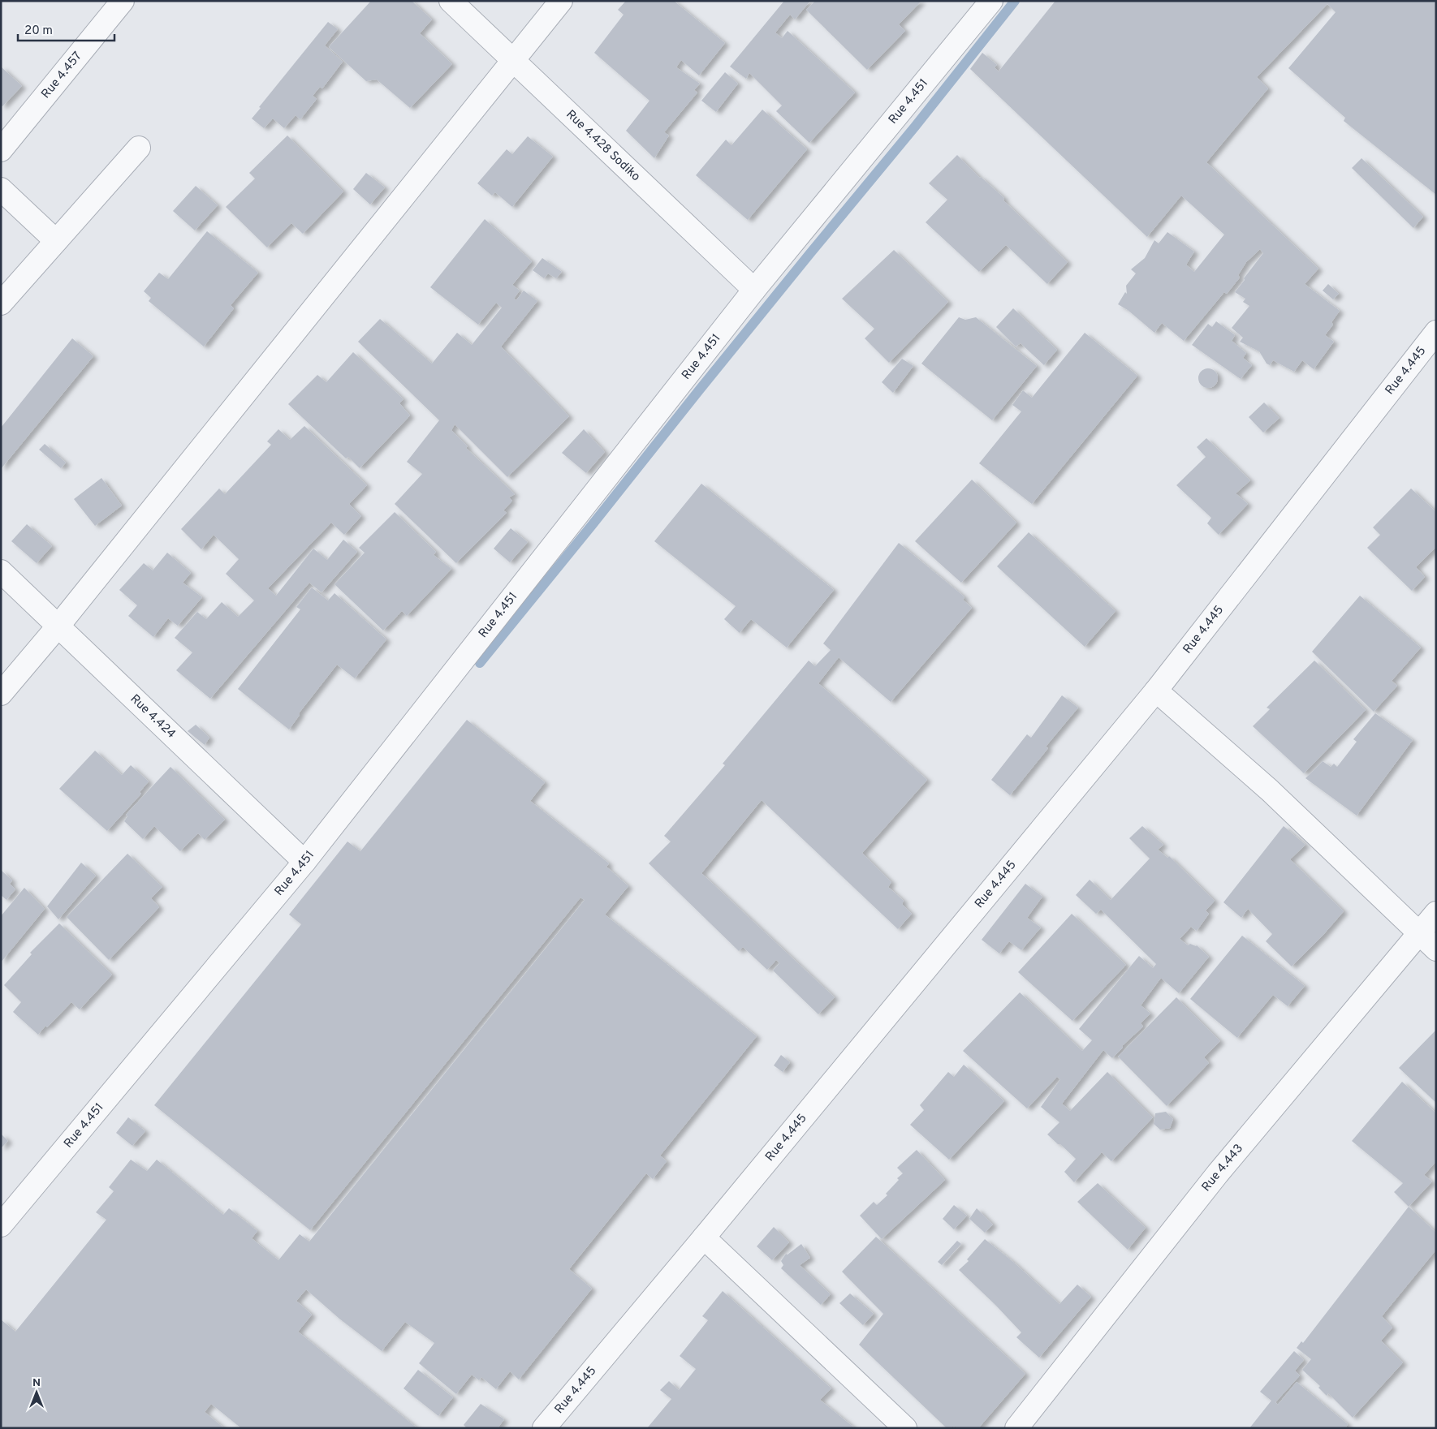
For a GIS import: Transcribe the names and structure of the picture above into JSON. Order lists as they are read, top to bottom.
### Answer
{
  "streets": {
    "street": [
      "Rue 4.457",
      "Rue 4.451",
      "Rue 4.428 Sodiko",
      "Rue 4.445",
      "Rue 4.424",
      "Rue 4.443"
    ]
  },
  "crossings": [
    ["Rue 4.451", "Rue 4.428 Sodiko"],
    ["Rue 4.451", "Rue 4.424"]
  ],
  "scale_bar": "20 m",
  "north": "top"
}
